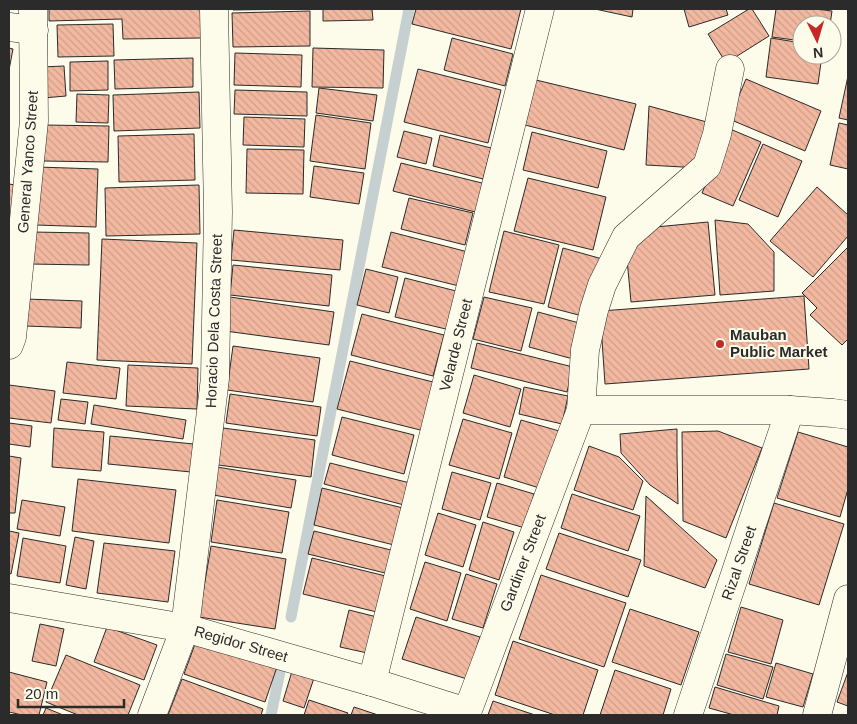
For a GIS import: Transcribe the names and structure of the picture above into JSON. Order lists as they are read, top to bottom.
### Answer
{
  "streets": {
    "street": [
      "General Yanco Street",
      "Horacio Dela Costa Street",
      "Velarde Street",
      "Gardiner Street",
      "Rizal Street",
      "Regidor Street"
    ]
  },
  "crossings": [
    ["Horacio Dela Costa Street", "Regidor Street"],
    ["Velarde Street", "Regidor Street"],
    ["Gardiner Street", "Regidor Street"]
  ],
  "places": ["Mauban Public Market"],
  "scale_bar": "20 m",
  "north": "bottom"
}
